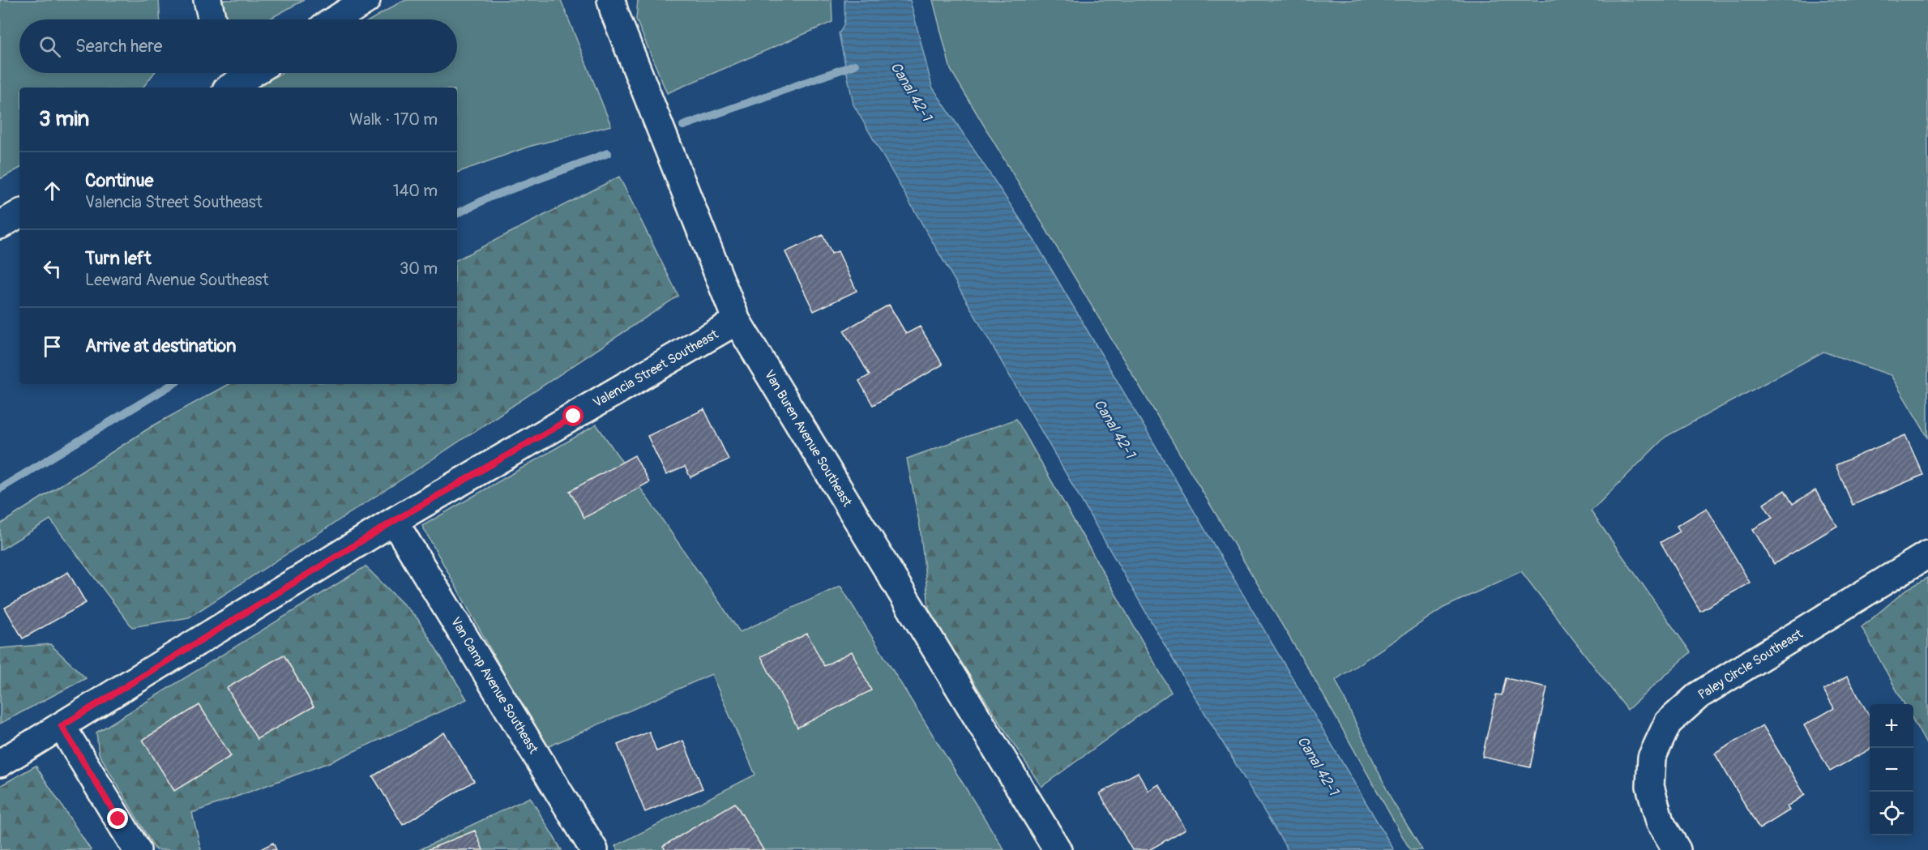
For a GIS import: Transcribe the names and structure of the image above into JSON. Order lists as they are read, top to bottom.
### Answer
{
  "streets": {
    "street": [
      "Valencia Street Southeast",
      "Van Buren Avenue Southeast",
      "Paley Circle Southeast",
      "Van Camp Avenue Southeast"
    ]
  },
  "crossings": [
    ["Valencia Street Southeast", "Van Buren Avenue Southeast"],
    ["Valencia Street Southeast", "Van Camp Avenue Southeast"]
  ],
  "water": ["Canal 42-1"],
  "page": {
    "search": "Search here",
    "heading": ["3 min", "Walk · 170 m"],
    "list": [
      ["Continue", "Valencia Street Southeast", "140 m"],
      ["Turn left", "Leeward Avenue Southeast", "30 m"],
      "Arrive at destination"
    ],
    "map_buttons": ["+", "−"]
  }
}
